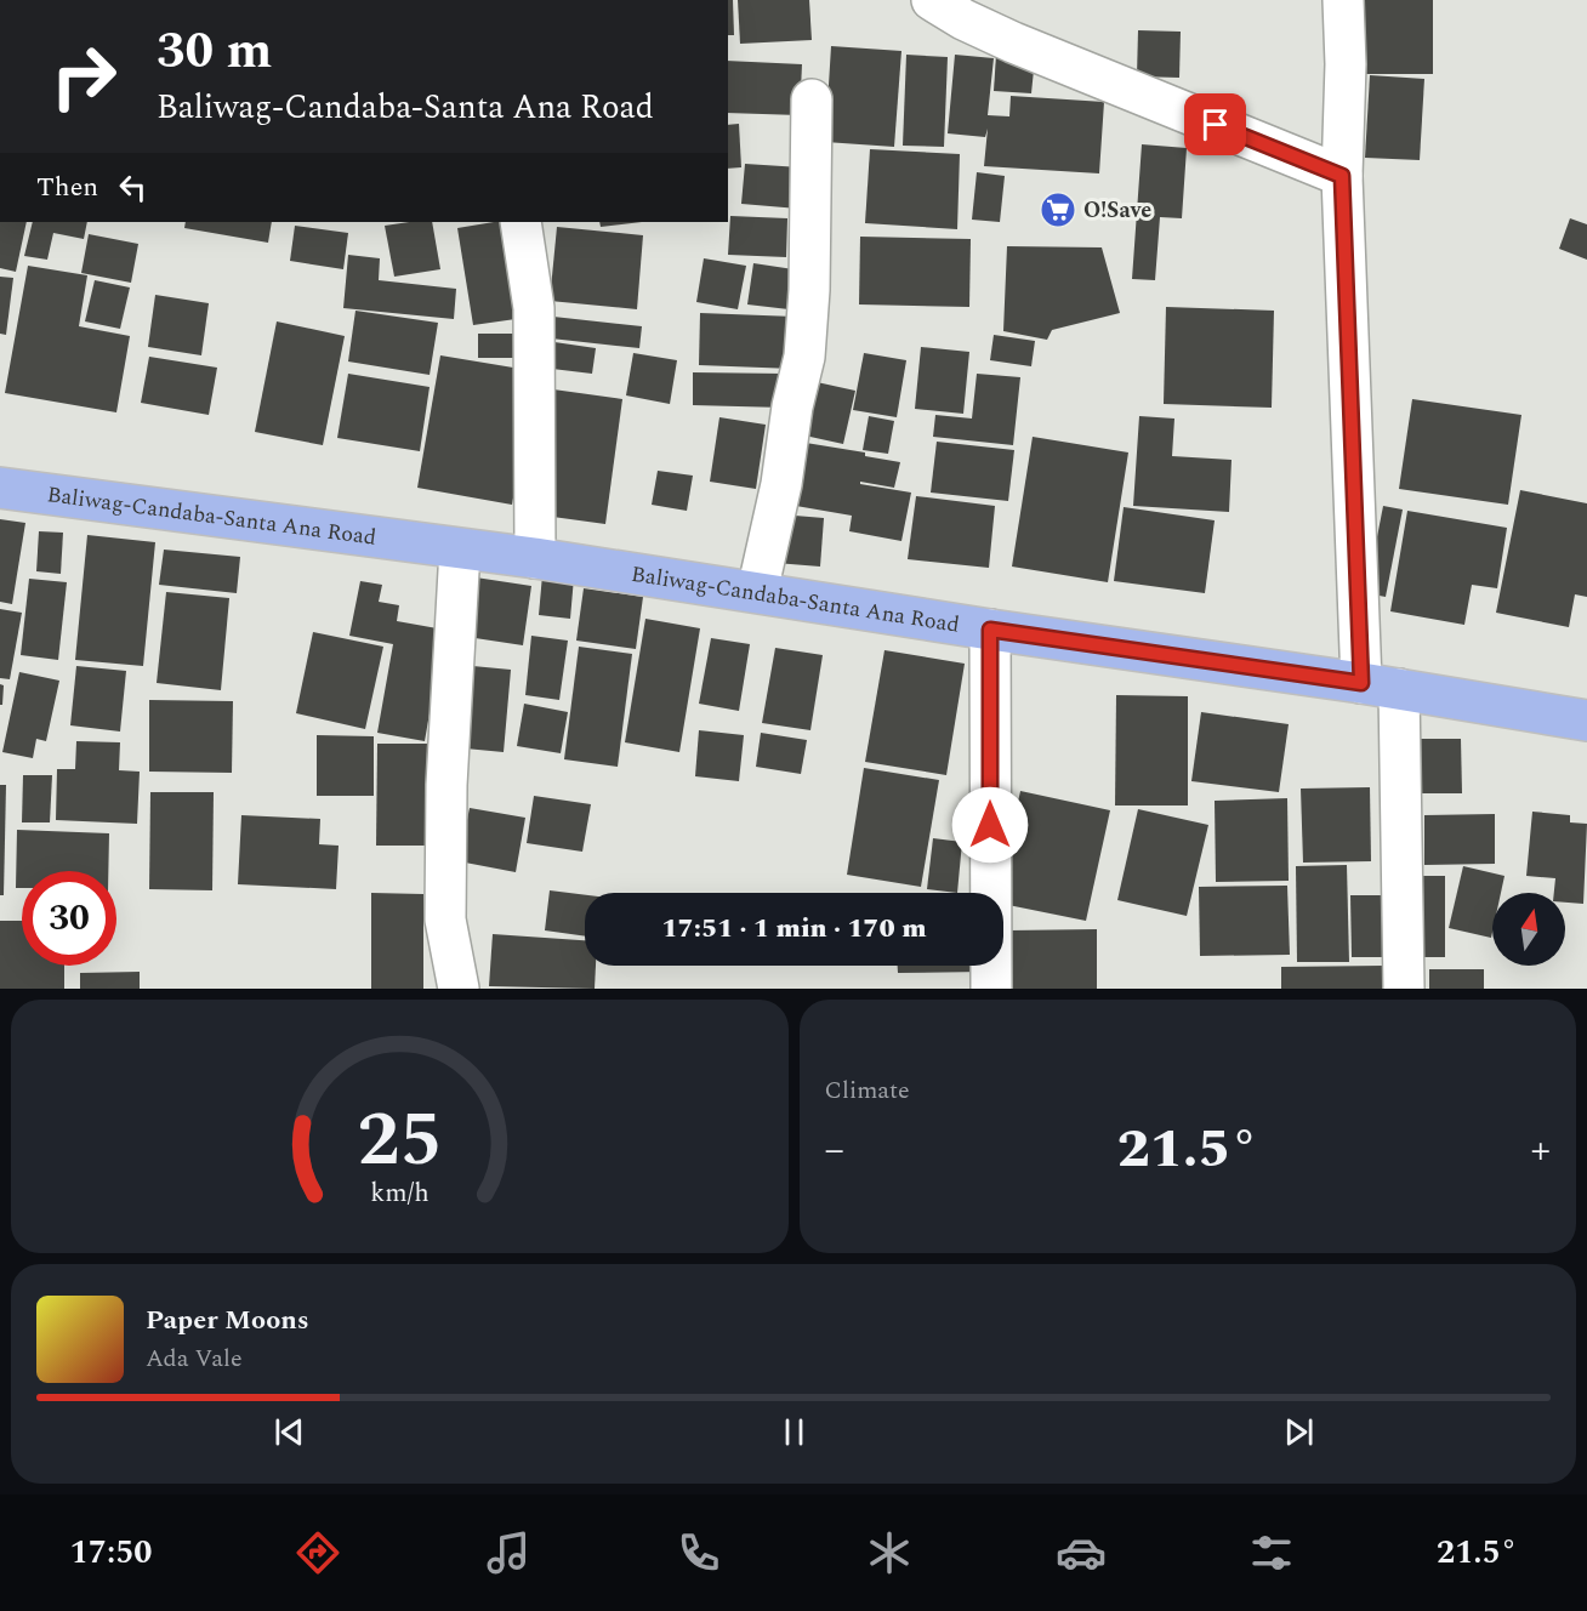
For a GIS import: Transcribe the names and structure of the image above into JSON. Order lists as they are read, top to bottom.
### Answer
{
  "streets": {
    "main road": ["Baliwag-Candaba-Santa Ana Road"]
  },
  "places": {
    "supermarket": ["O!Save"]
  },
  "north": "top",
  "page": {
    "turn": ["30 m", "Baliwag-Candaba-Santa Ana Road"],
    "then": "Then",
    "limit": "30",
    "trip": "17:51 · 1 min · 170 m",
    "tile": "Climate",
    "heat": ["−", "21.5°", "+"],
    "song": ["Paper Moons", "Ada Vale"],
    "tabs": ["17:50", "21.5°"],
    "gauge": ["25", "km/h"]
  }
}
